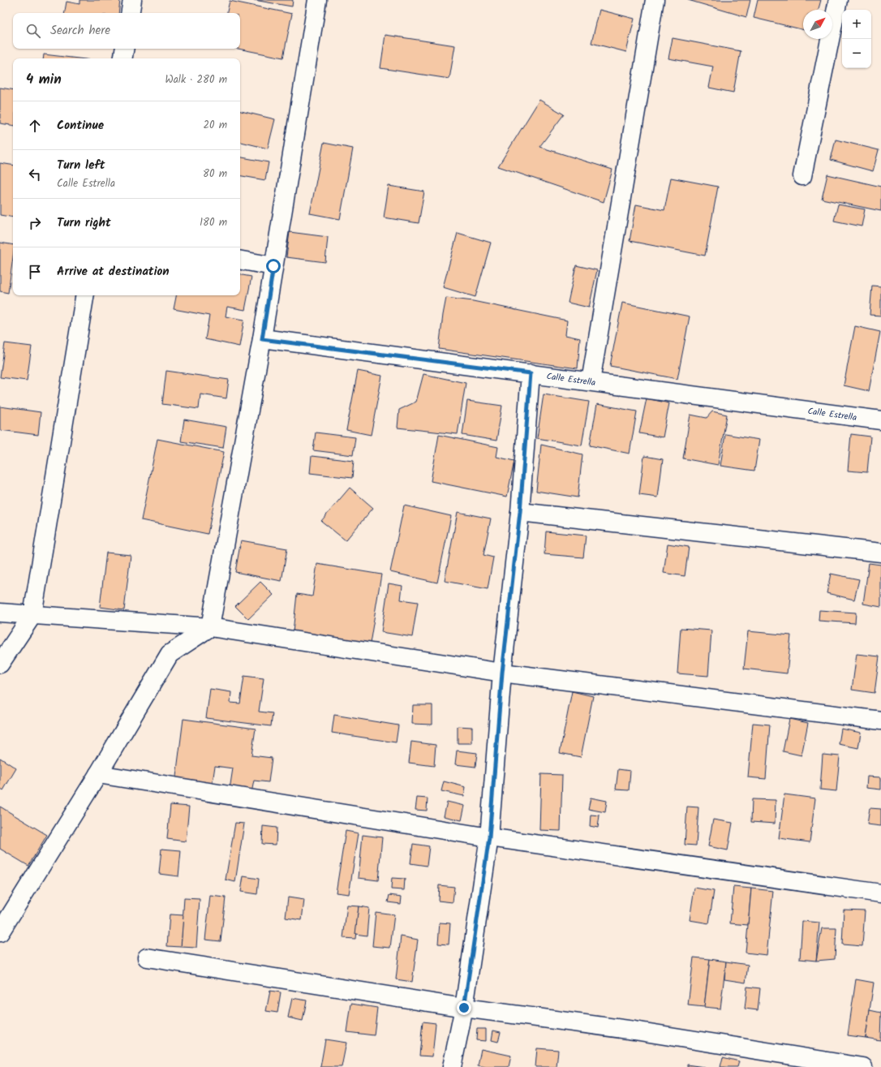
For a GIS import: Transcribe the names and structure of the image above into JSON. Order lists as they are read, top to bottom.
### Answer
{
  "streets": {
    "street": ["Calle Estrella"]
  },
  "north": "top right",
  "page": {
    "map_buttons": ["+", "−"],
    "search": "Search here",
    "heading": ["4 min", "Walk · 280 m"],
    "list": [
      ["Continue", "20 m"],
      ["Turn left", "Calle Estrella", "80 m"],
      ["Turn right", "180 m"],
      "Arrive at destination"
    ]
  }
}
